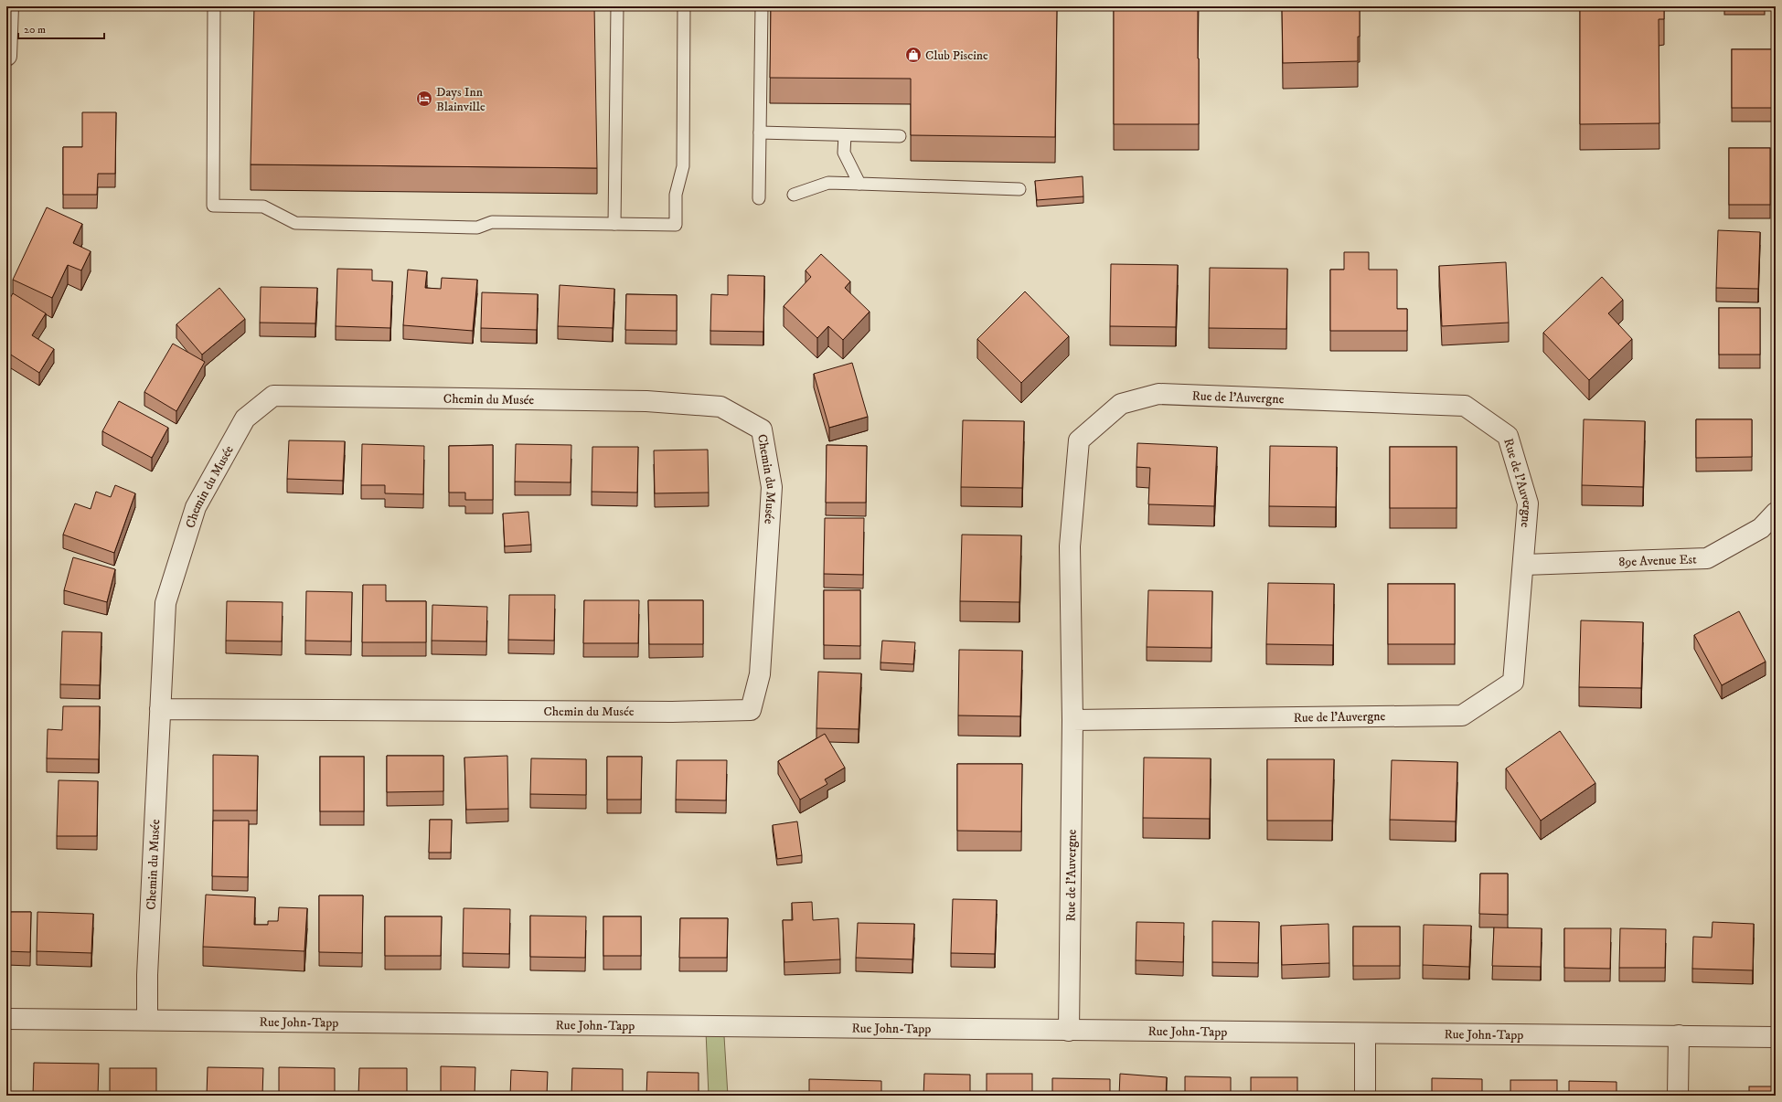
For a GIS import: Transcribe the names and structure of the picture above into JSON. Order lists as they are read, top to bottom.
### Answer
{
  "streets": {
    "street": [
      "Rue de l'Auvergne",
      "Chemin du Musée",
      "89e Avenue Est",
      "Rue John-Tapp"
    ]
  },
  "crossings": [
    ["Rue de l'Auvergne", "89e Avenue Est"],
    ["Rue de l'Auvergne", "Rue John-Tapp"],
    ["Chemin du Musée", "Rue John-Tapp"]
  ],
  "places": {
    "shop": ["Club Piscine"],
    "hotel": ["Days Inn Blainville"]
  },
  "scale_bar": "20 m"
}
